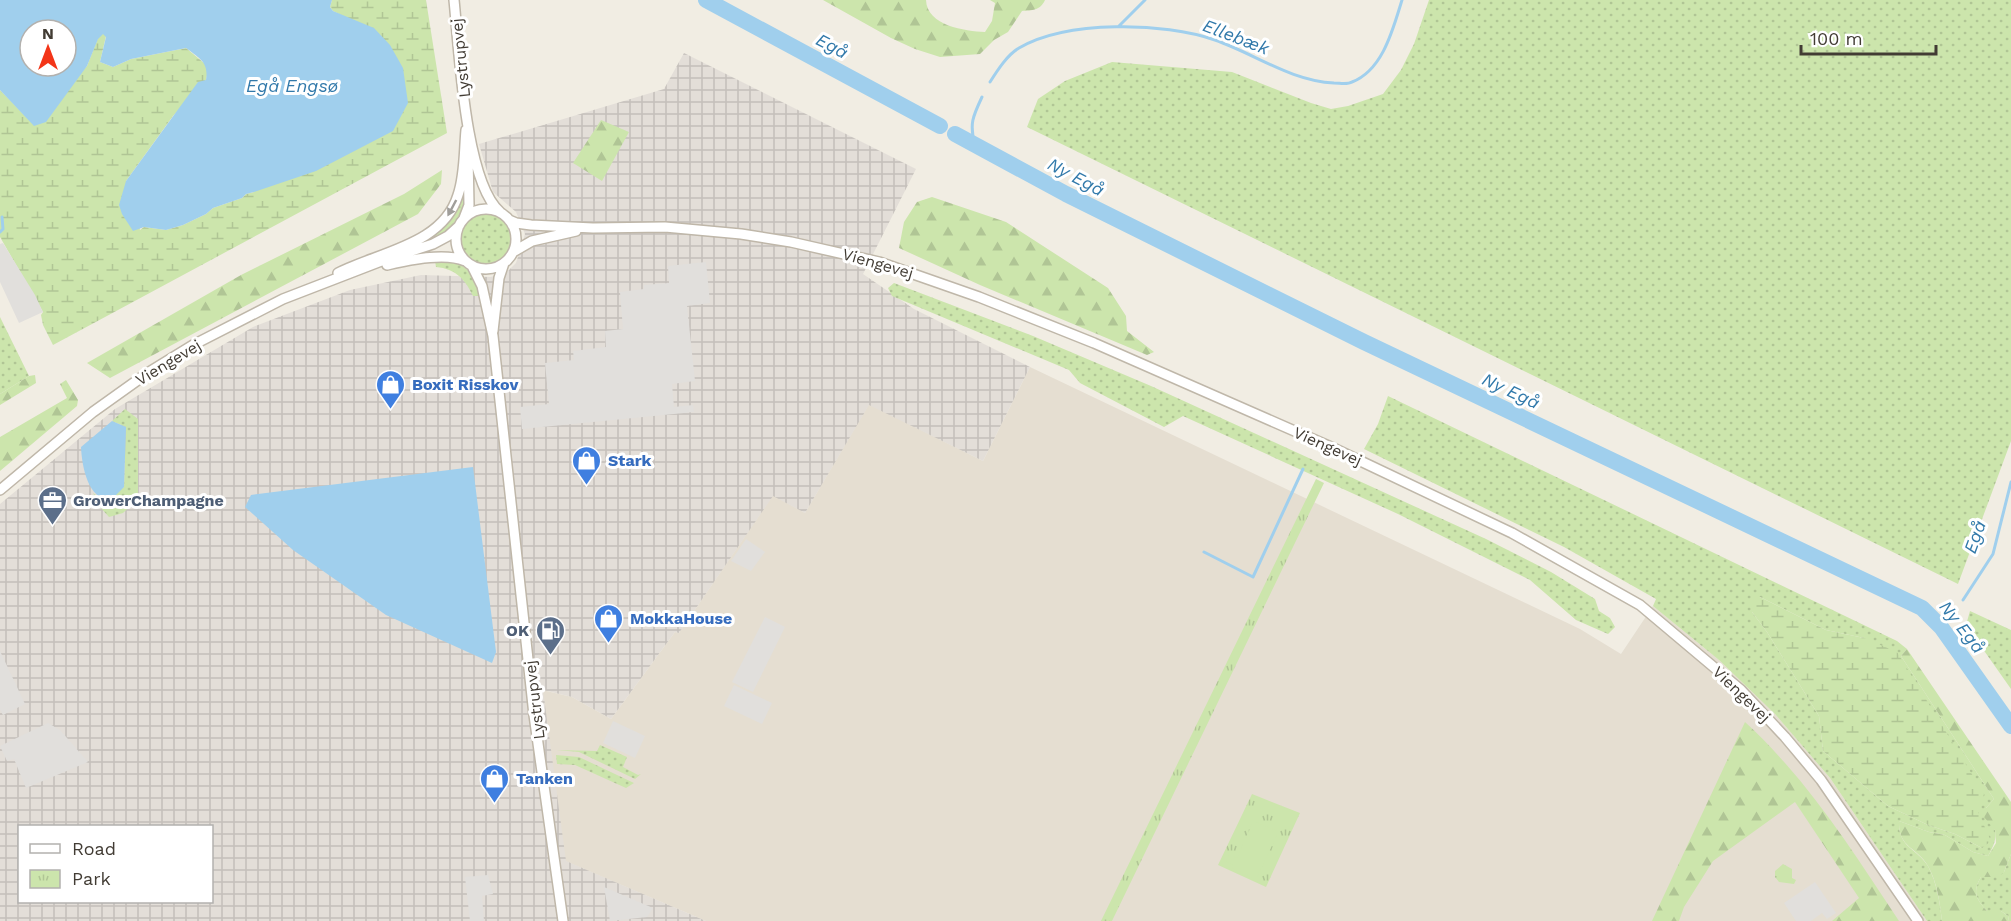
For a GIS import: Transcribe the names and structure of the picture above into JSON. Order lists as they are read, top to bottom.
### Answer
{
  "streets": {
    "street": ["Lystrupvej", "Viengevej"]
  },
  "crossings": [
    ["Lystrupvej", "Viengevej"]
  ],
  "water": [
    "Ellebæk",
    "Egå",
    "Egå Engsø",
    "Ny Egå"
  ],
  "places": {
    "shop": [
      "Boxit Risskov",
      "Stark",
      "MokkaHouse",
      "Tanken"
    ],
    "office": ["GrowerChampagne"],
    "fuel station": ["OK"]
  },
  "legend": ["Road", "Park"],
  "scale_bar": "100 m",
  "north": "top"
}
